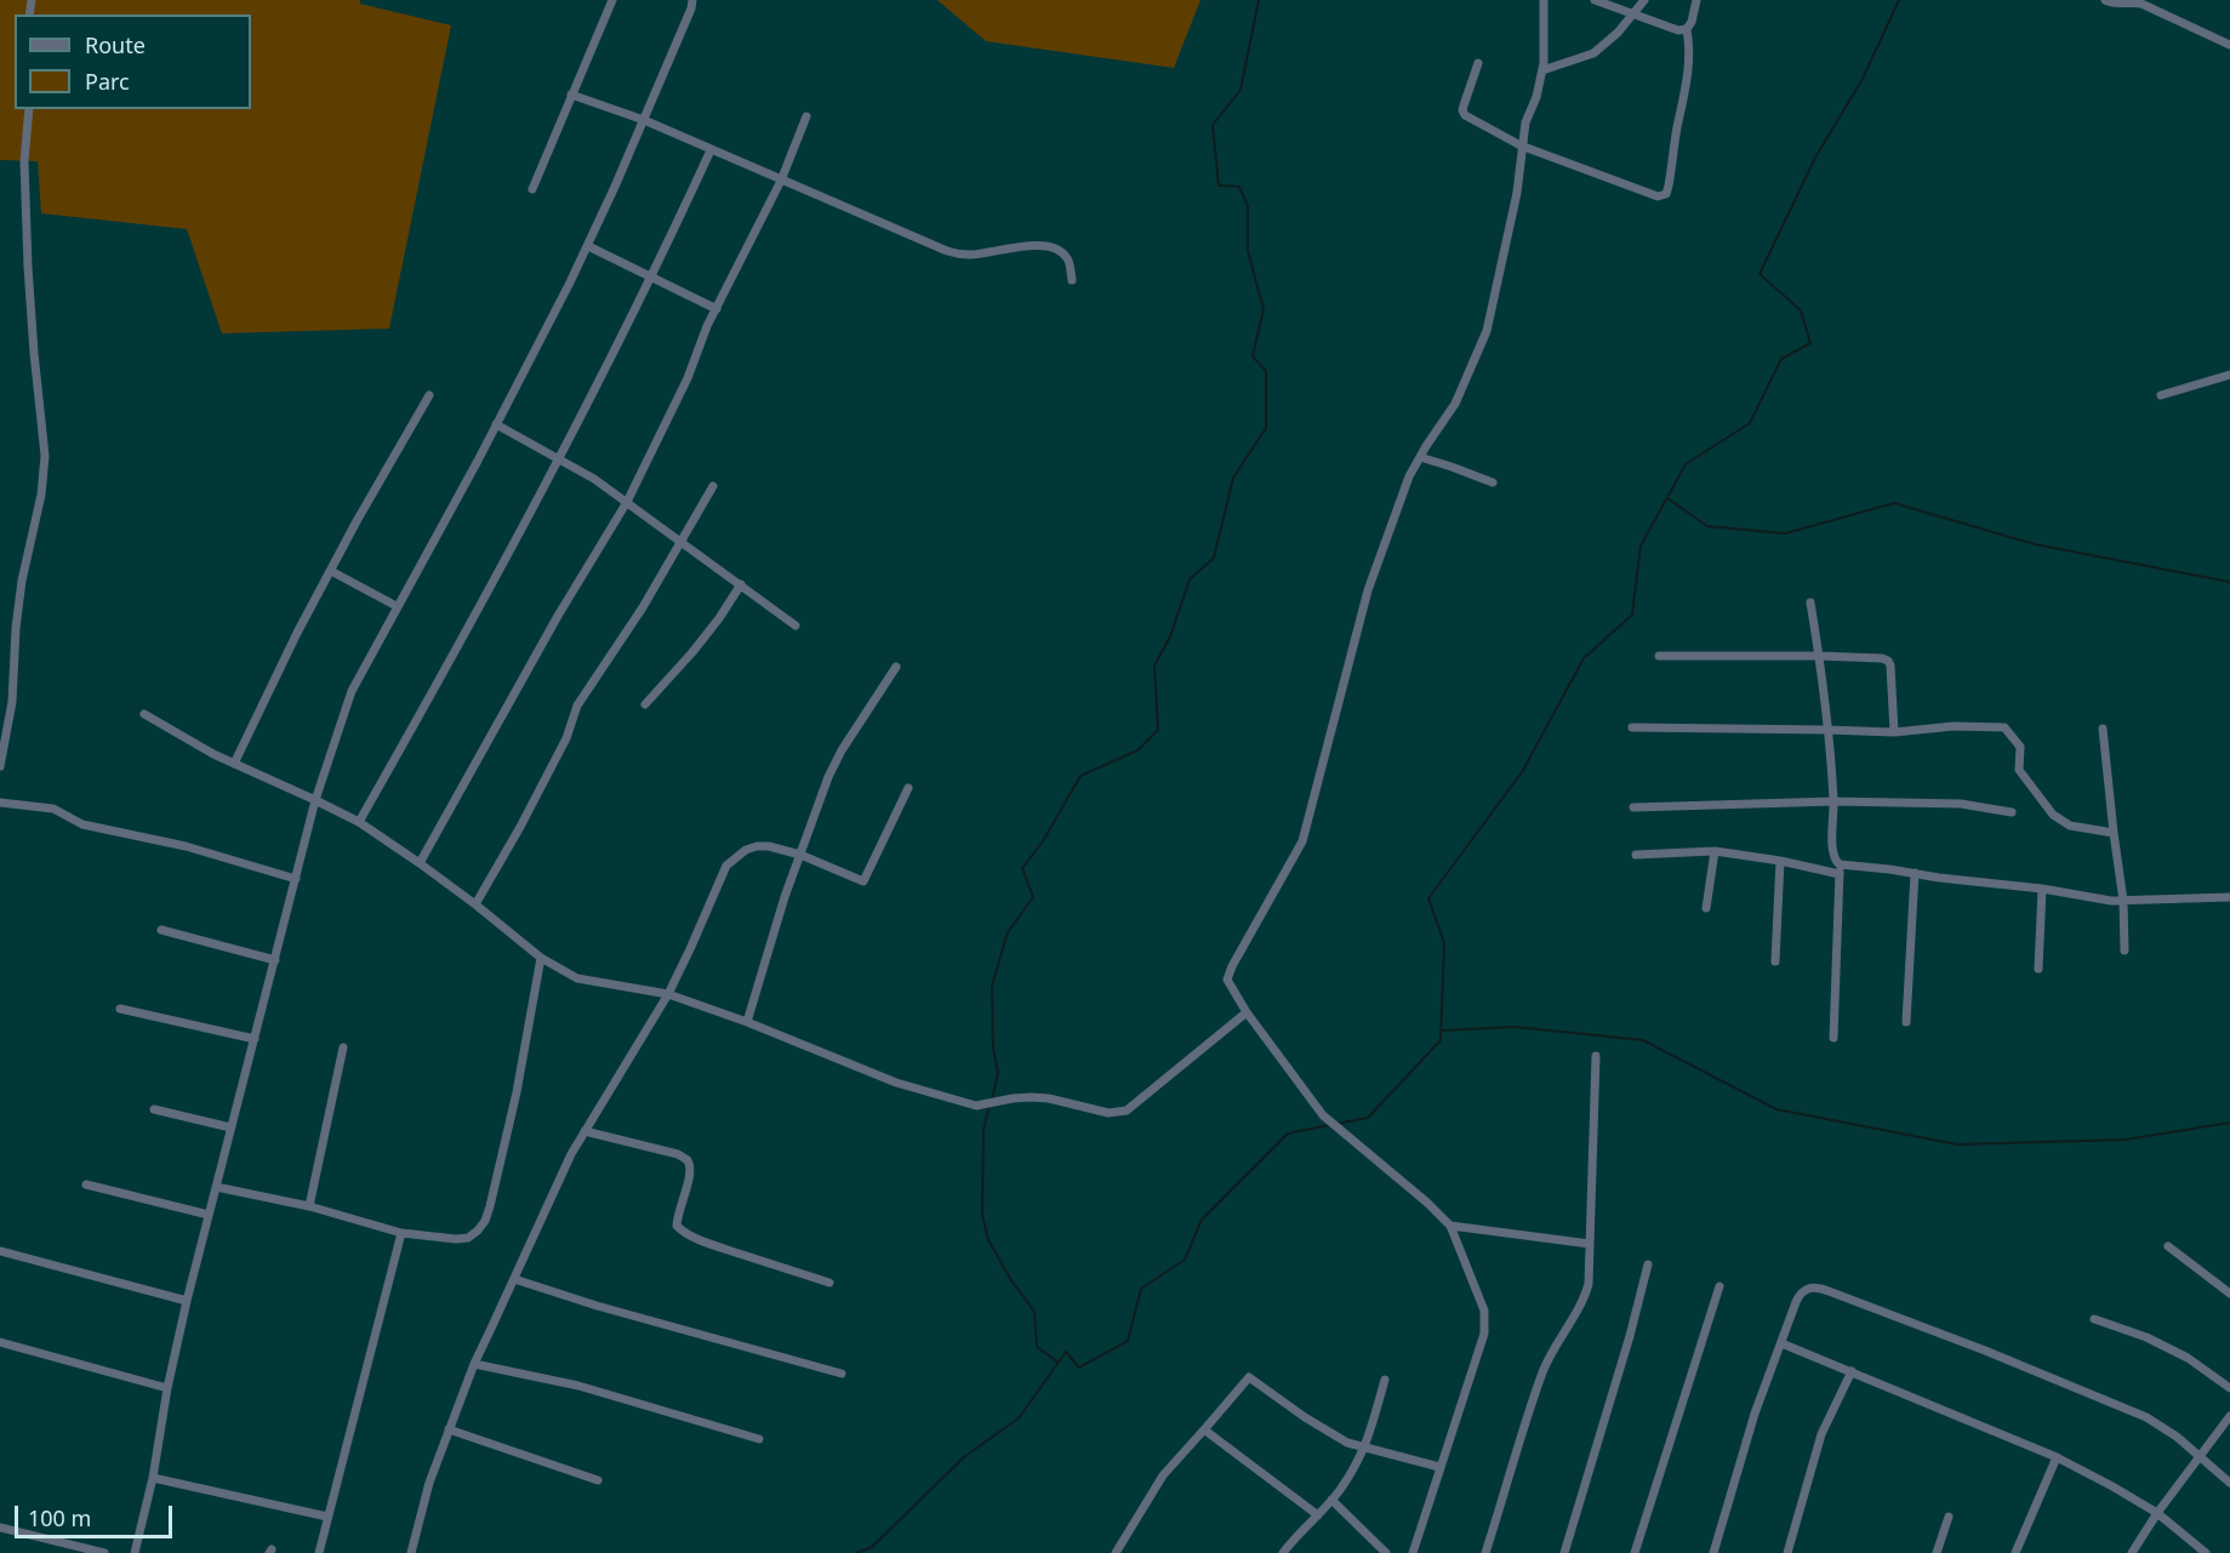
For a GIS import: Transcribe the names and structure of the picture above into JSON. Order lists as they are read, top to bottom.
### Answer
{
  "legend": ["Route", "Parc"],
  "scale_bar": "100 m"
}
